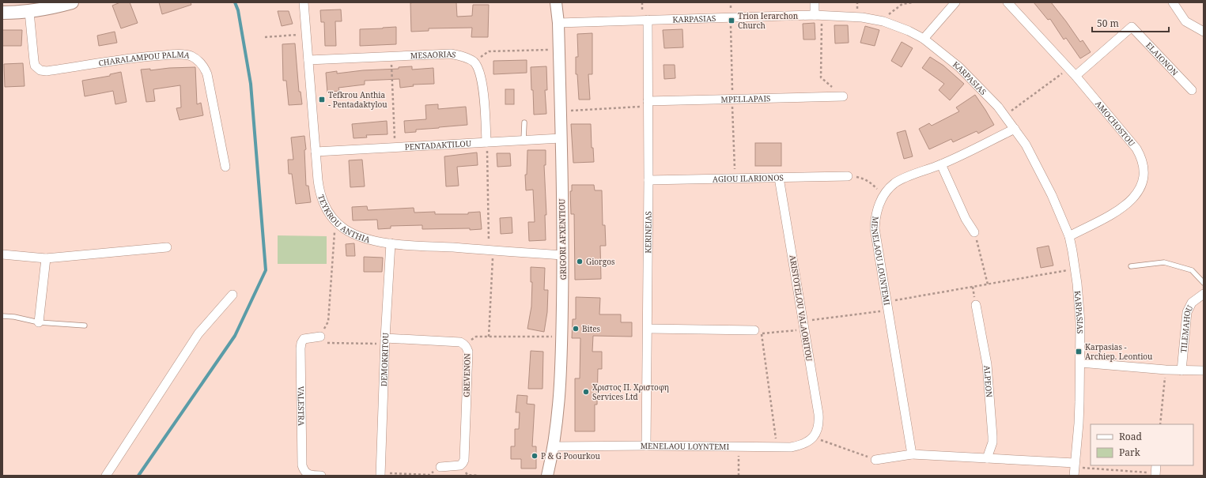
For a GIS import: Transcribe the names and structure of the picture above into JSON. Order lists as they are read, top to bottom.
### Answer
{
  "streets": {
    "street": [
      "KARPASIAS",
      "MESAORIAS",
      "ELAIONON",
      "CHARALAMPOU PALMA",
      "MPELLAPAIS",
      "AMOCHOSTOU",
      "PENTADAKTILOU",
      "AGIOU ILARIONOS",
      "TEYKROU ANTHIA",
      "KERINEIAS",
      "GRIGORI AFXENTIOU",
      "MENELAOU LOUNTEMI",
      "ARISTOTELOU VALAORITOU",
      "TILEMAHOU",
      "DEMOKRITOU",
      "GREVENON",
      "ALPEON",
      "VALESTRA",
      "MENELAOU LOYNTEMI"
    ]
  },
  "crossings": [
    ["KARPASIAS", "AMOCHOSTOU"],
    ["KARPASIAS", "KERINEIAS"],
    ["KARPASIAS", "GRIGORI AFXENTIOU"],
    ["KARPASIAS", "MENELAOU LOUNTEMI"],
    ["MESAORIAS", "TEYKROU ANTHIA"],
    ["ELAIONON", "AMOCHOSTOU"],
    ["MPELLAPAIS", "KERINEIAS"],
    ["PENTADAKTILOU", "TEYKROU ANTHIA"],
    ["PENTADAKTILOU", "GRIGORI AFXENTIOU"],
    ["AGIOU ILARIONOS", "KERINEIAS"],
    ["AGIOU ILARIONOS", "ARISTOTELOU VALAORITOU"],
    ["TEYKROU ANTHIA", "GRIGORI AFXENTIOU"],
    ["TEYKROU ANTHIA", "DEMOKRITOU"],
    ["KERINEIAS", "MENELAOU LOYNTEMI"],
    ["GRIGORI AFXENTIOU", "MENELAOU LOYNTEMI"],
    ["ARISTOTELOU VALAORITOU", "MENELAOU LOYNTEMI"],
    ["DEMOKRITOU", "GREVENON"]
  ],
  "places": {
    "transit": ["Trion Ierarchon Church", "Tefkrou Anthia - Pentadaktylou", "Karpasias - Archiep. Leontiou"],
    "other": [
      "Giorgos",
      "Bites",
      "Χριστος Π. Χριστοφη Services Ltd",
      "P & G Poourkou"
    ]
  },
  "legend": ["Road", "Park"],
  "scale_bar": "50 m"
}
